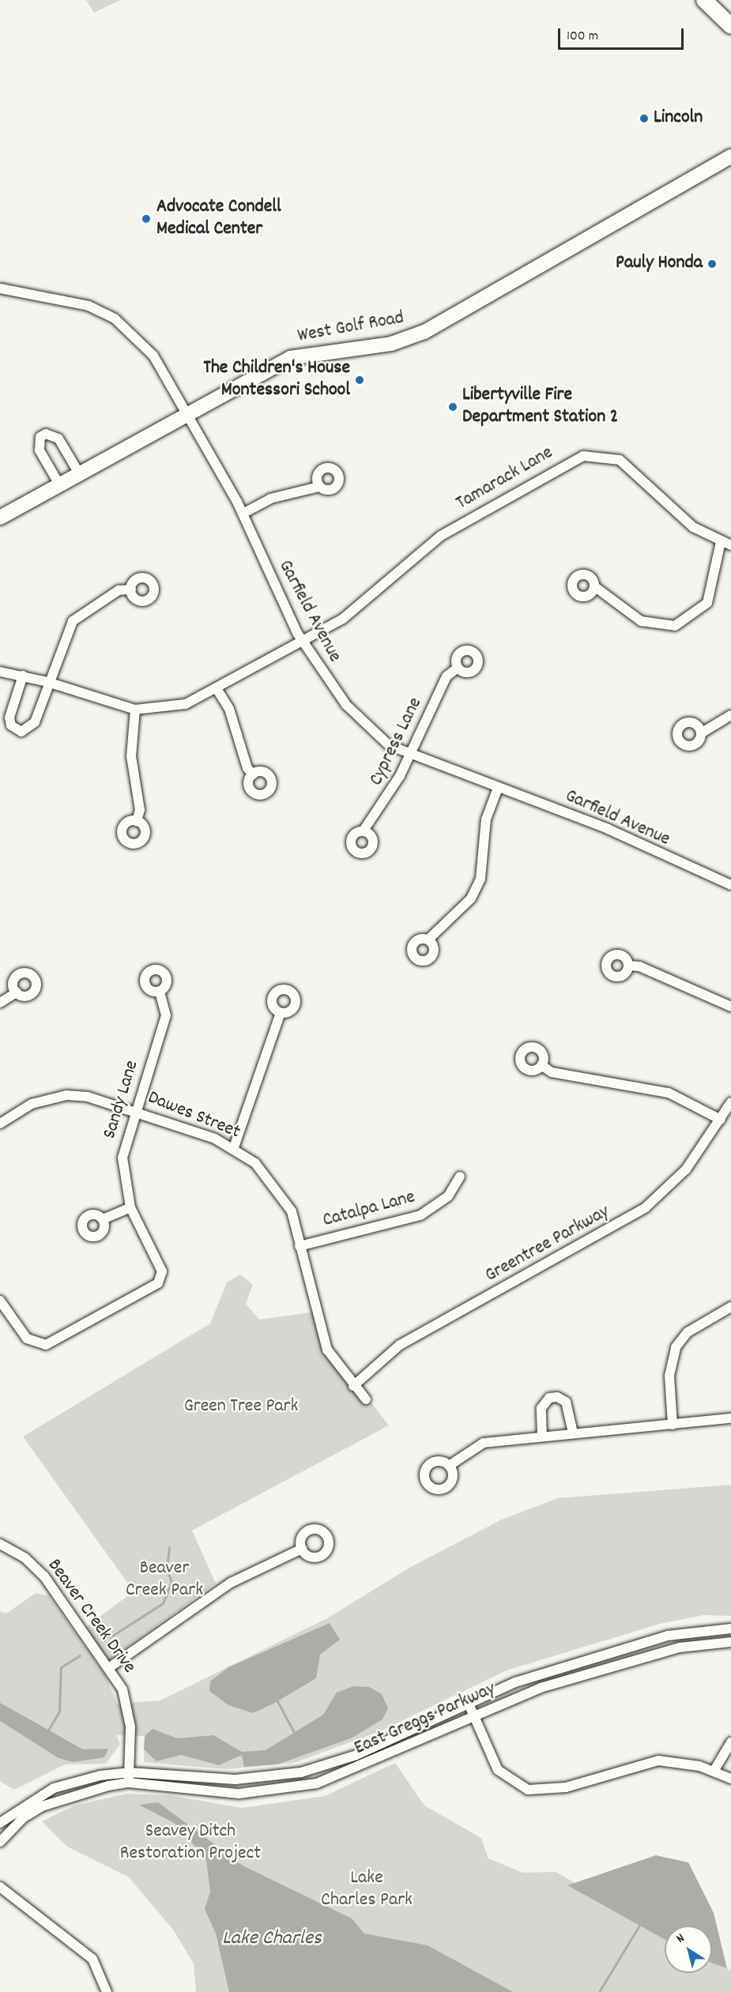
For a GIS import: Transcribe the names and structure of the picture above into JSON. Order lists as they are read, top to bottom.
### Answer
{
  "streets": {
    "street": [
      "West Golf Road",
      "Tamarack Lane",
      "Garfield Avenue",
      "Cypress Lane",
      "Sandy Lane",
      "Dawes Street",
      "Catalpa Lane",
      "Greentree Parkway",
      "Beaver Creek Drive",
      "East Greggs Parkway"
    ]
  },
  "crossings": [
    ["West Golf Road", "Garfield Avenue"],
    ["Tamarack Lane", "Garfield Avenue"],
    ["Garfield Avenue", "Cypress Lane"],
    ["Sandy Lane", "Dawes Street"],
    ["Dawes Street", "Catalpa Lane"],
    ["Dawes Street", "Greentree Parkway"],
    ["Beaver Creek Drive", "East Greggs Parkway"]
  ],
  "water": ["Lake Charles"],
  "parks": [
    "Green Tree Park",
    "Beaver Creek Park",
    "Seavey Ditch Restoration Project",
    "Lake Charles Park"
  ],
  "places": [
    "Lincoln",
    "Advocate Condell Medical Center",
    "Pauly Honda",
    "The Children's House Montessori School",
    "Libertyville Fire Department Station 2"
  ],
  "scale_bar": "100 m",
  "north": "top left"
}
